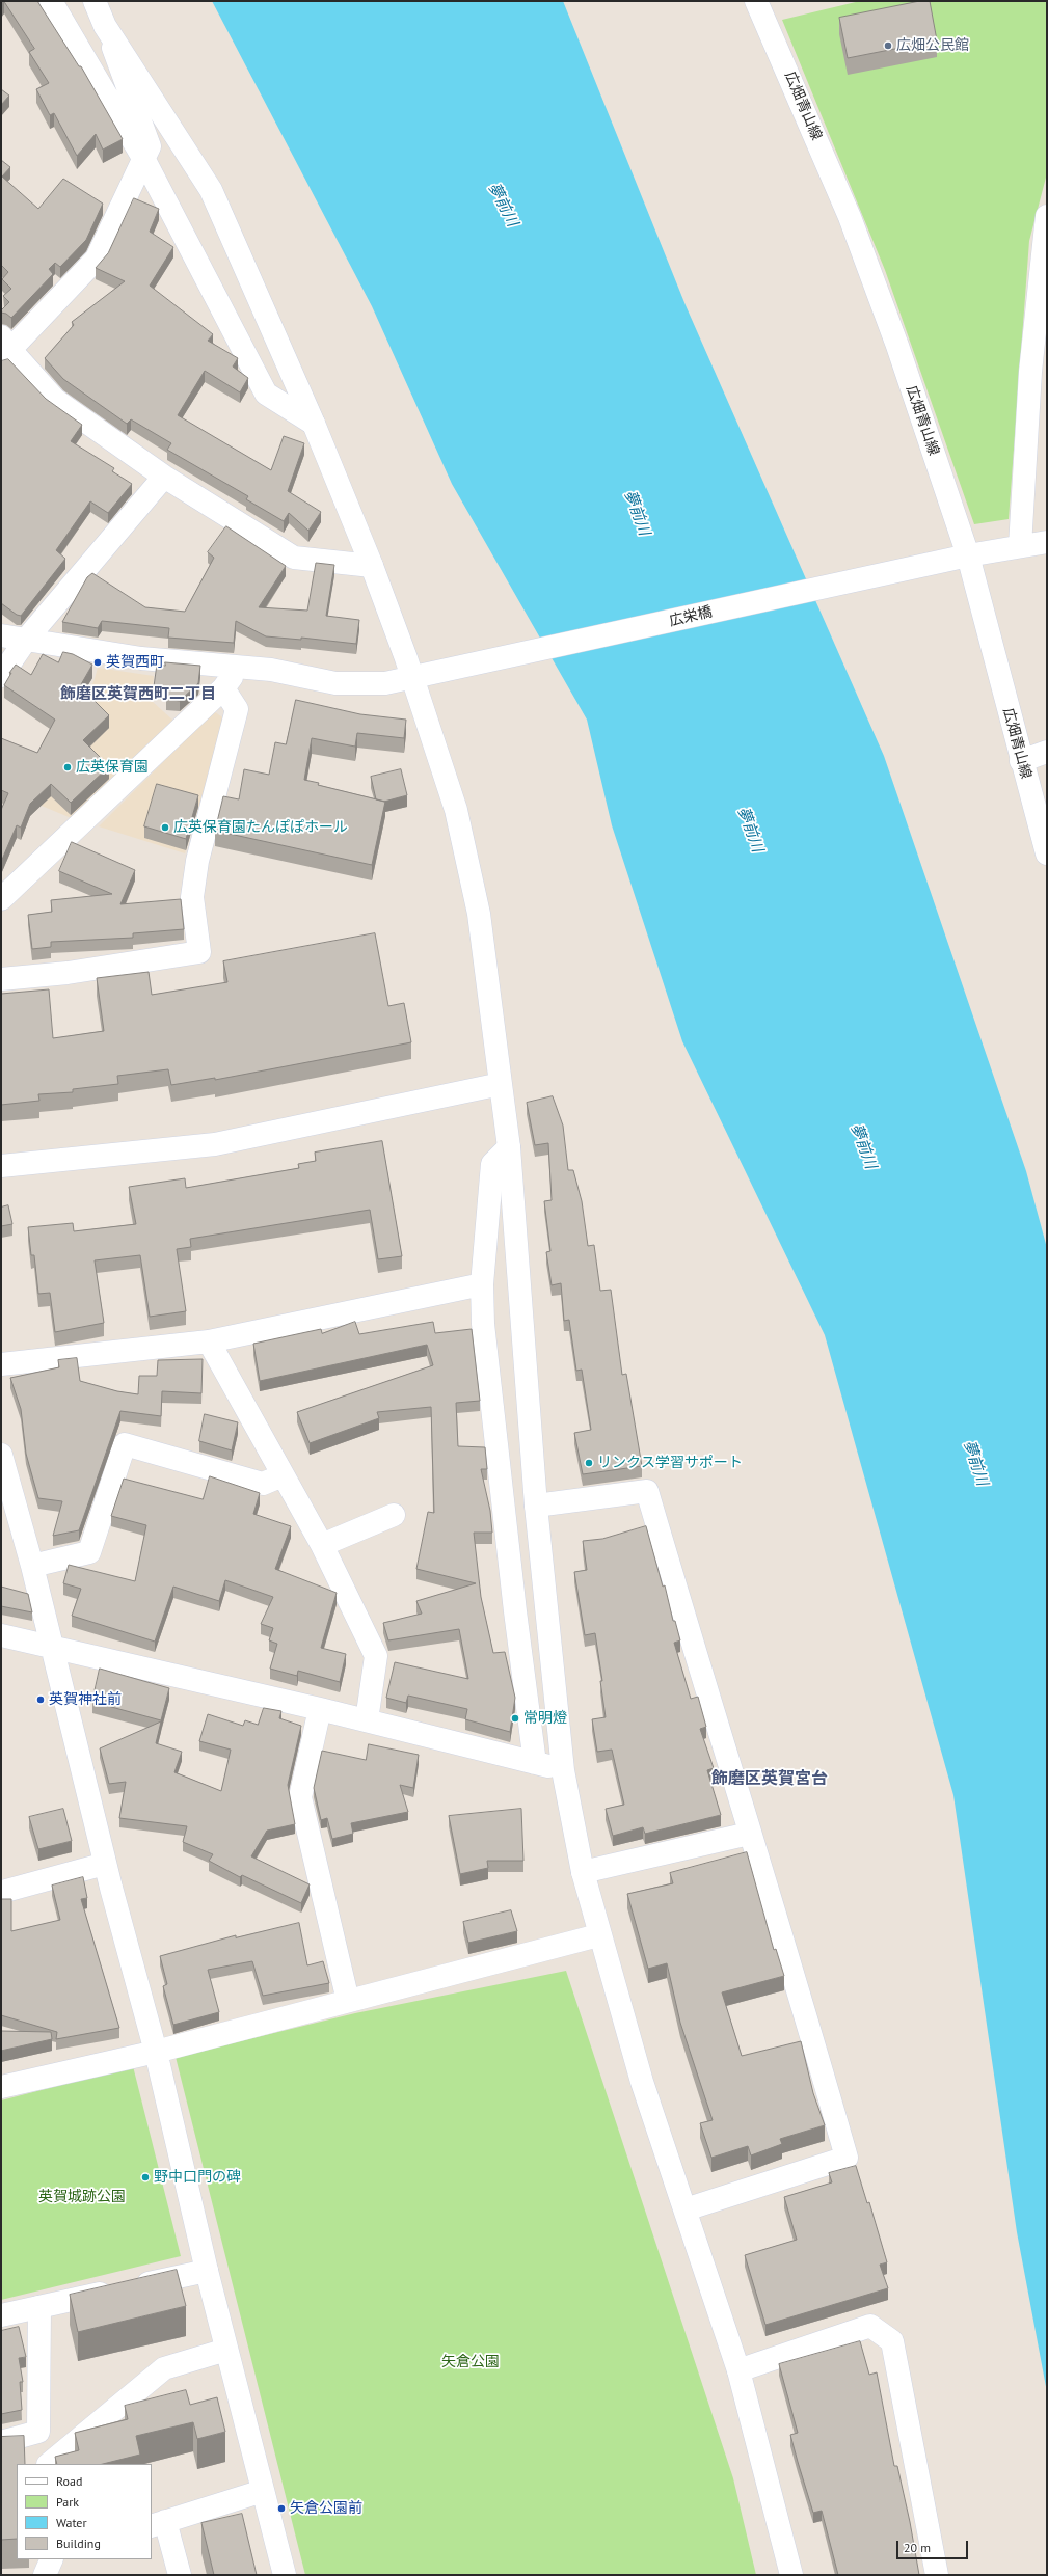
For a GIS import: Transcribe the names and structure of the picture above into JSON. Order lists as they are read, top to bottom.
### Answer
{
  "streets": {
    "street": ["広畑青山線", "広栄橋"]
  },
  "crossings": [
    ["広畑青山線", "広栄橋"]
  ],
  "districts": ["飾磨区英賀西町二丁目", "飾磨区英賀宮台"],
  "water": ["夢前川"],
  "parks": ["英賀城跡公園", "矢倉公園"],
  "places": [
    "広畑公民館",
    "英賀西町",
    "広英保育園",
    "広英保育園たんぽぽホール",
    "リンクス学習サポート",
    "英賀神社前",
    "常明燈",
    "野中口門の碑",
    "矢倉公園前"
  ],
  "legend": [
    "Road",
    "Park",
    "Water",
    "Building"
  ],
  "scale_bar": "20 m"
}
